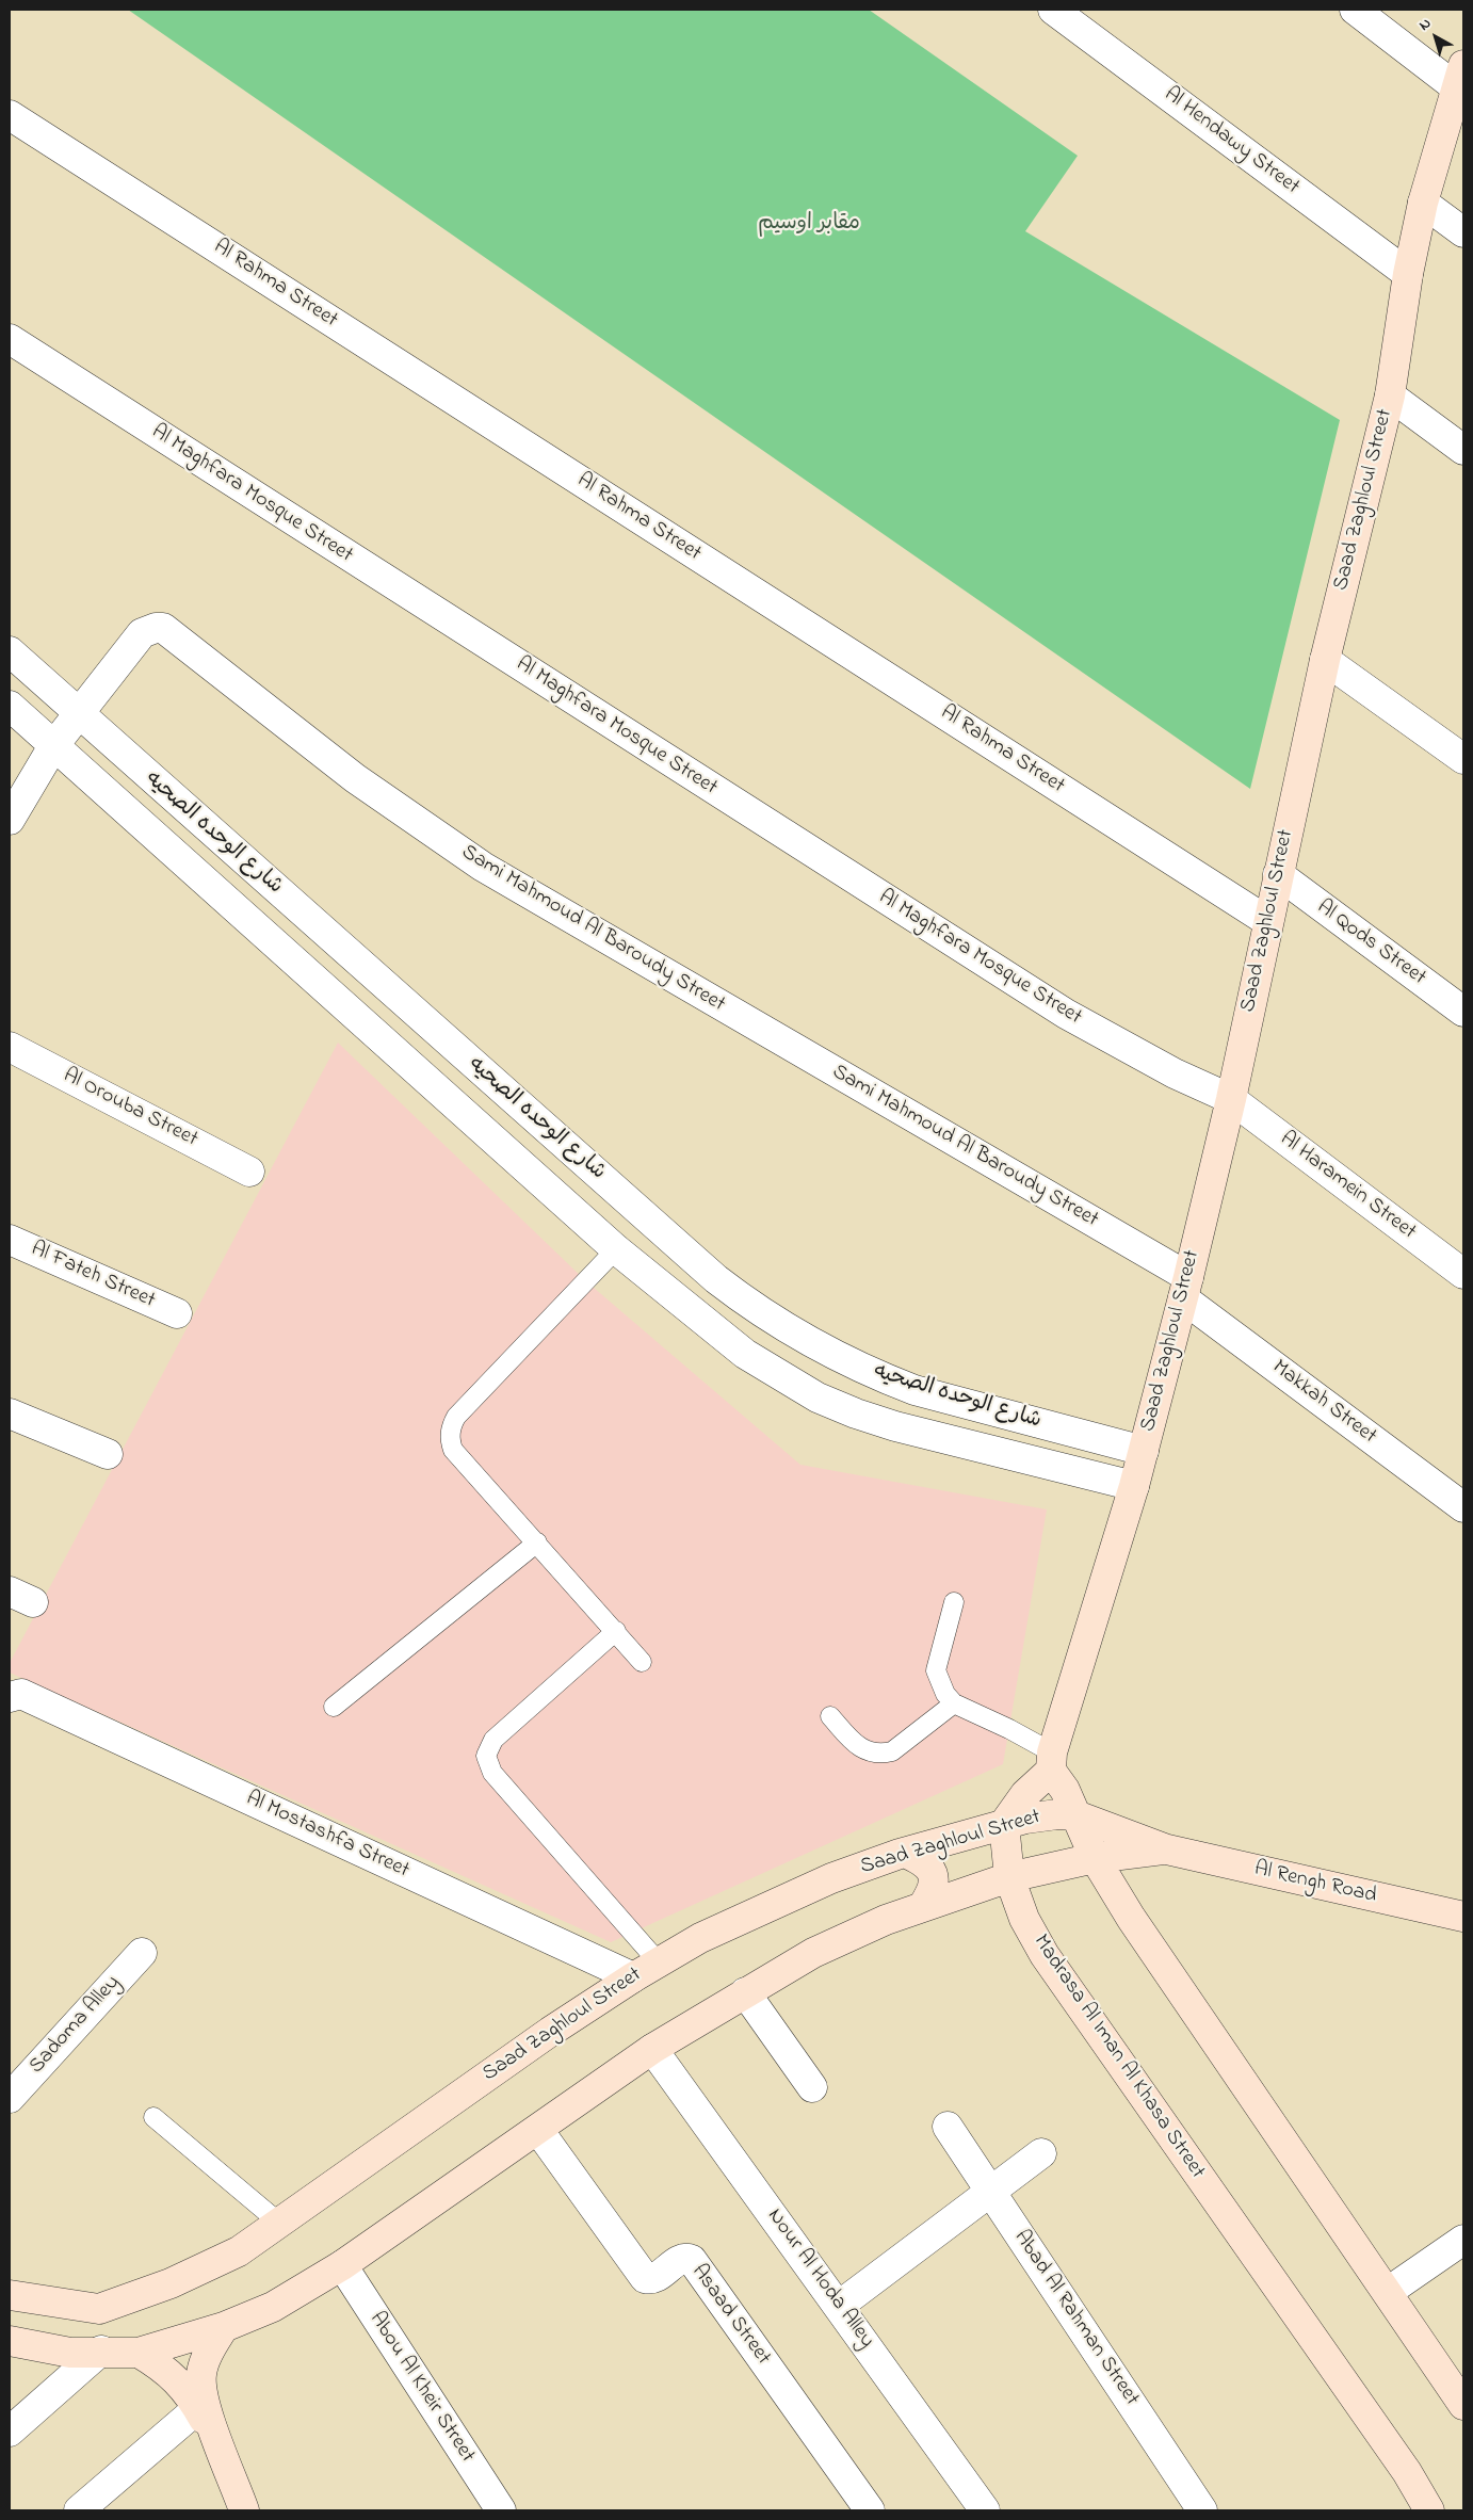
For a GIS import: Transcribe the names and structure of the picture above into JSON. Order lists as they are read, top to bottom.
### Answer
{
  "streets": {
    "street": [
      "Al Hendawy Street",
      "Al Rahma Street",
      "Al Maghfara Mosque Street",
      "Saad Zaghloul Street",
      "شارع الوحده الصحيه",
      "Sami Mahmoud Al Baroudy Street",
      "Al Qods Street",
      "Al Orouba Street",
      "Al Haramein Street",
      "Al Fateh Street",
      "Makkah Street",
      "Al Mostashfa Street",
      "Al Rengh Road",
      "Sadoma Alley",
      "Madrasa Al Iman Al Khasa Street",
      "Nour Al Hoda Alley",
      "Asaad Street",
      "Abad Al Rahman Street",
      "Abou Al Kheir Street"
    ]
  },
  "crossings": [
    ["Al Hendawy Street", "Saad Zaghloul Street"],
    ["Al Rahma Street", "Saad Zaghloul Street"],
    ["Al Maghfara Mosque Street", "Saad Zaghloul Street"],
    ["Al Maghfara Mosque Street", "Al Haramein Street"],
    ["Saad Zaghloul Street", "شارع الوحده الصحيه"],
    ["Saad Zaghloul Street", "Sami Mahmoud Al Baroudy Street"],
    ["Saad Zaghloul Street", "Al Qods Street"],
    ["Saad Zaghloul Street", "Al Haramein Street"],
    ["Saad Zaghloul Street", "Makkah Street"],
    ["Saad Zaghloul Street", "Al Mostashfa Street"],
    ["Saad Zaghloul Street", "Al Rengh Road"],
    ["Saad Zaghloul Street", "Madrasa Al Iman Al Khasa Street"],
    ["شارع الوحده الصحيه", "Sami Mahmoud Al Baroudy Street"],
    ["Sami Mahmoud Al Baroudy Street", "Makkah Street"]
  ],
  "parks": ["مقابر اوسيم"],
  "north": "top left"
}
